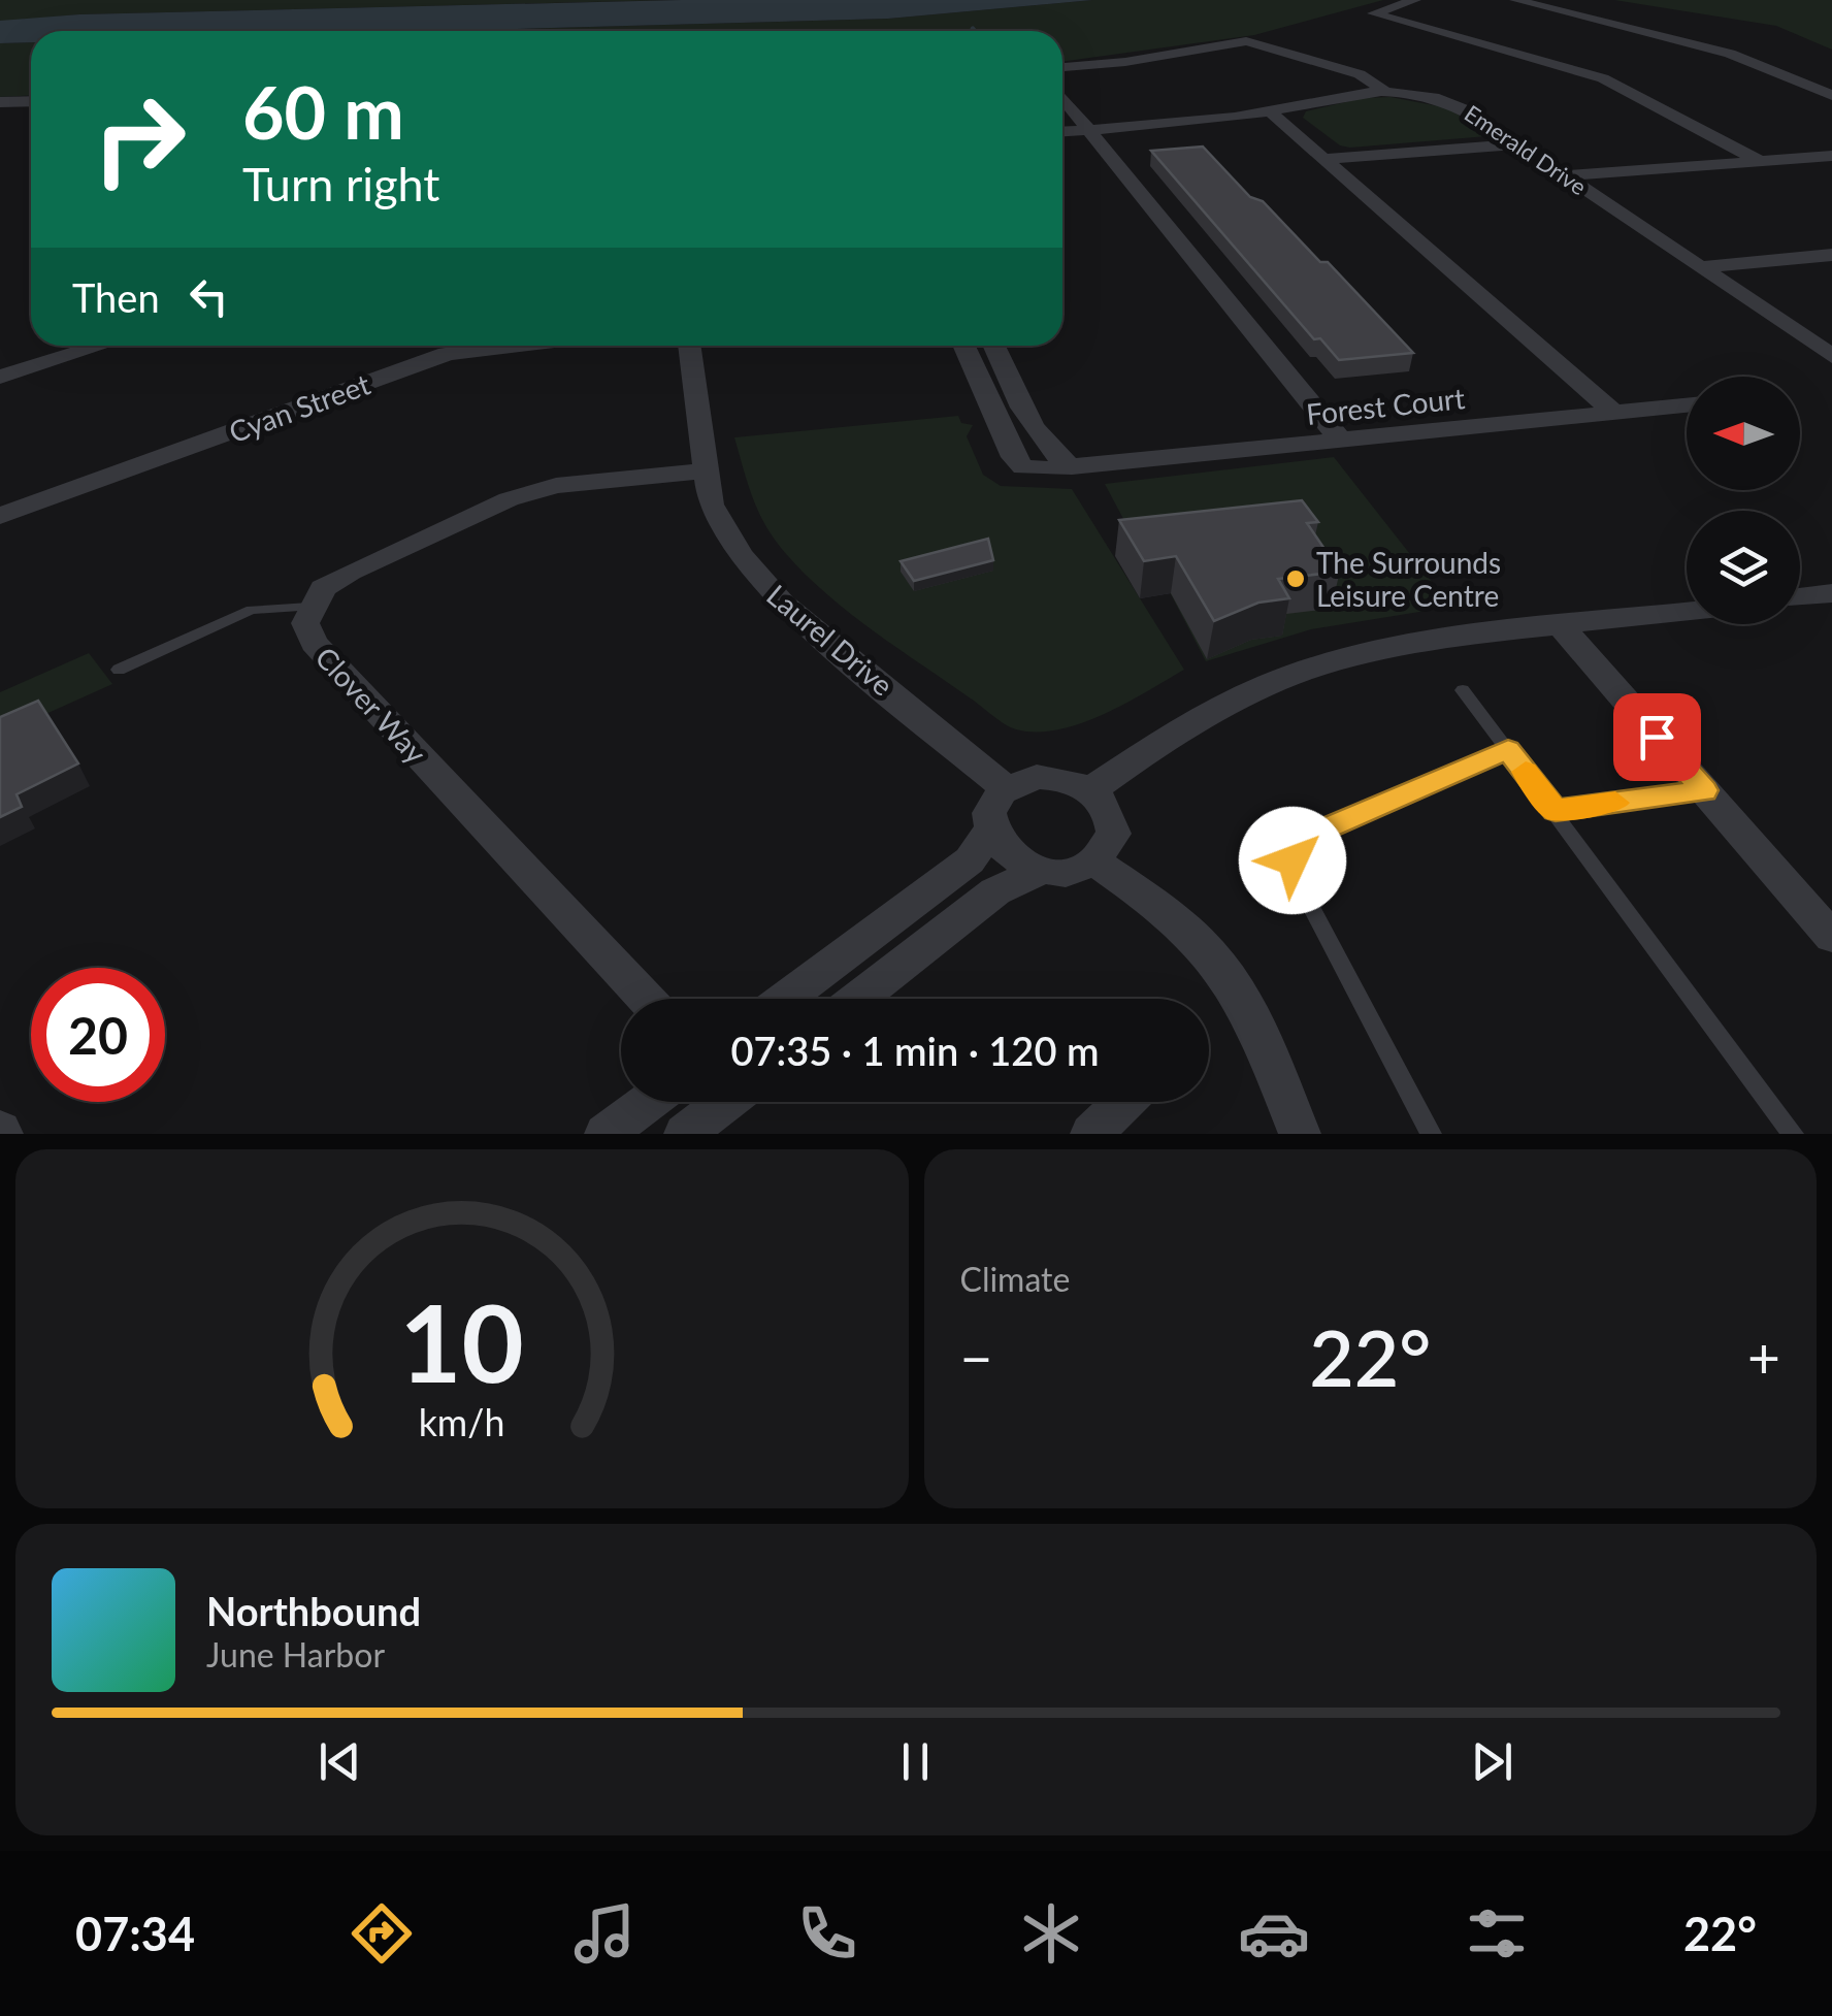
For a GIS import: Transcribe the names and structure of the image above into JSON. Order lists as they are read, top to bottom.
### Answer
{
  "streets": {
    "street": [
      "Emerald Drive",
      "Forest Court",
      "Cyan Street",
      "Laurel Drive",
      "Clover Way"
    ]
  },
  "crossings": [
    ["Laurel Drive", "Clover Way"]
  ],
  "places": ["The Surrounds Leisure Centre"],
  "north": "left",
  "page": {
    "turn": ["60 m", "Turn right"],
    "then": "Then",
    "limit": "20",
    "trip": "07:35 · 1 min · 120 m",
    "tile": "Climate",
    "heat": ["−", "22°", "+"],
    "song": ["Northbound", "June Harbor"],
    "tabs": ["07:34", "22°"],
    "gauge": ["10", "km/h"]
  }
}
